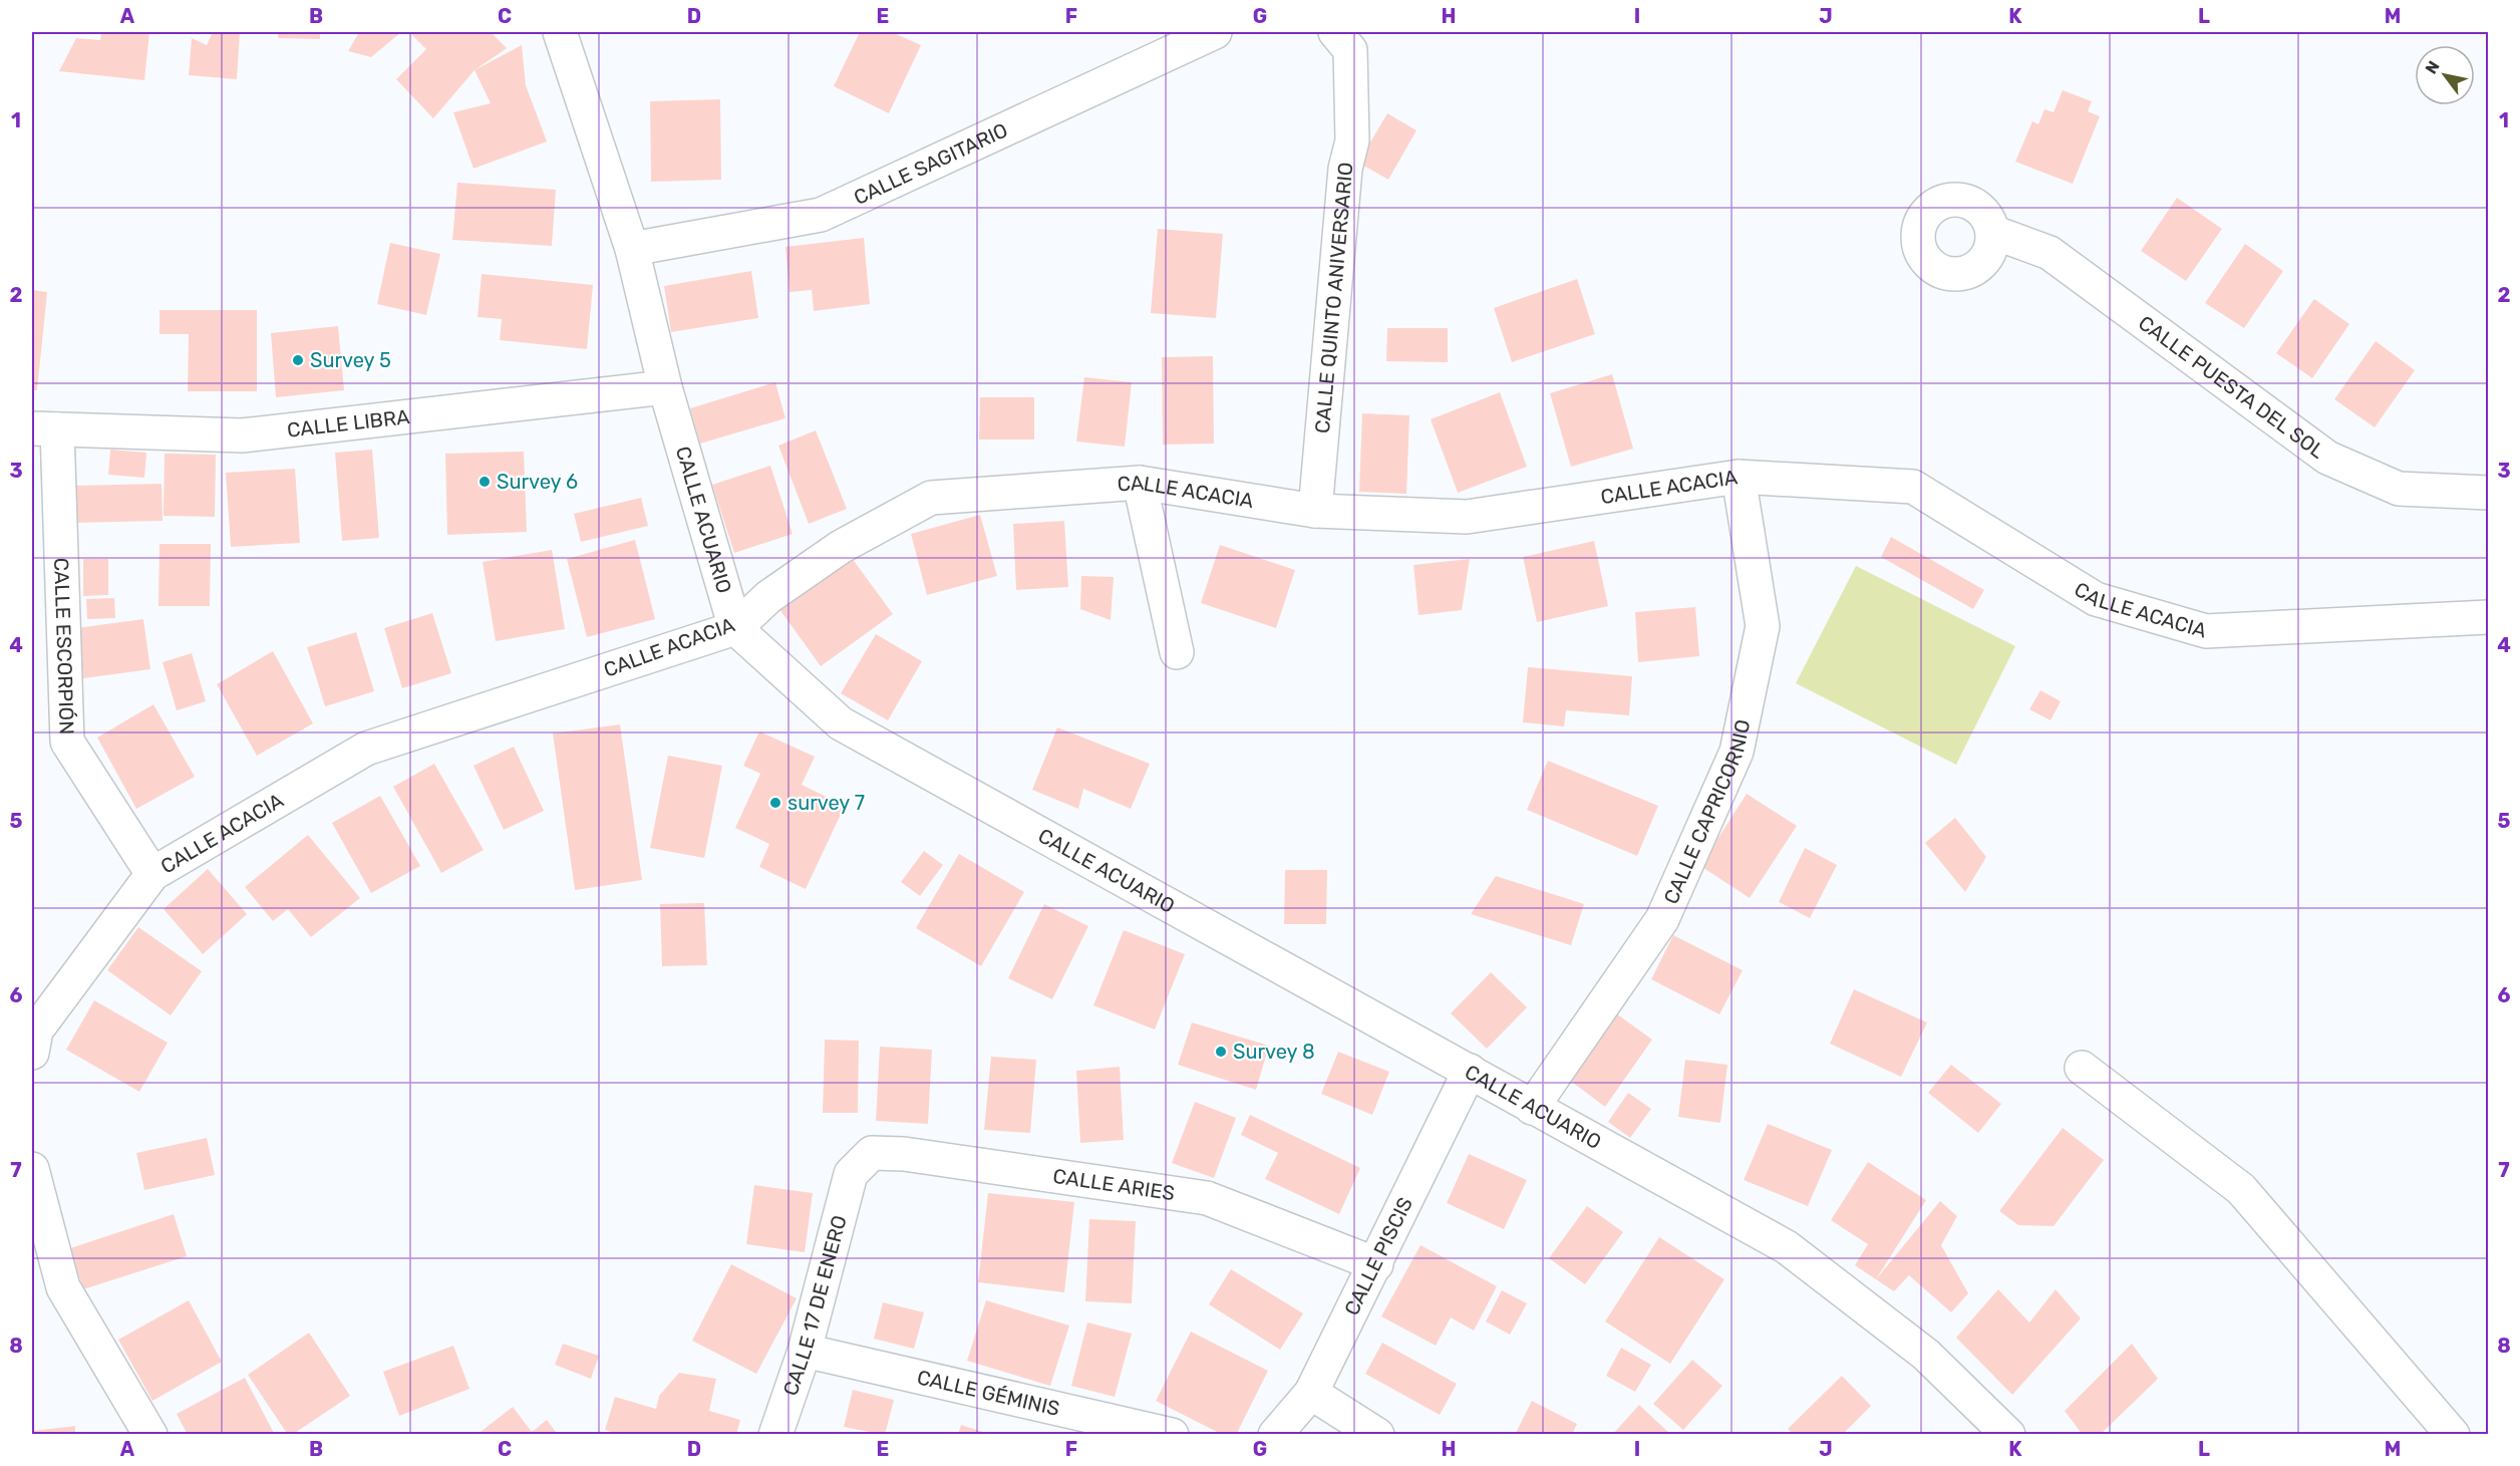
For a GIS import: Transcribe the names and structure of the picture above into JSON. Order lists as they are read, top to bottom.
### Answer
{
  "streets": {
    "street": [
      "CALLE SAGITARIO",
      "CALLE QUINTO ANIVERSARIO",
      "CALLE PUESTA DEL SOL",
      "CALLE LIBRA",
      "CALLE ACACIA",
      "CALLE ACUARIO",
      "CALLE ESCORPIÓN",
      "CALLE CAPRICORNIO",
      "CALLE ARIES",
      "CALLE PISCIS",
      "CALLE 17 DE ENERO",
      "CALLE GÉMINIS"
    ]
  },
  "crossings": [
    ["CALLE SAGITARIO", "CALLE ACUARIO"],
    ["CALLE QUINTO ANIVERSARIO", "CALLE ACACIA"],
    ["CALLE LIBRA", "CALLE ACUARIO"],
    ["CALLE LIBRA", "CALLE ESCORPIÓN"],
    ["CALLE ACACIA", "CALLE ACUARIO"],
    ["CALLE ACACIA", "CALLE ESCORPIÓN"],
    ["CALLE ACACIA", "CALLE CAPRICORNIO"],
    ["CALLE ACUARIO", "CALLE CAPRICORNIO"],
    ["CALLE ACUARIO", "CALLE PISCIS"],
    ["CALLE ARIES", "CALLE PISCIS"],
    ["CALLE ARIES", "CALLE 17 DE ENERO"],
    ["CALLE 17 DE ENERO", "CALLE GÉMINIS"]
  ],
  "places": [
    "Survey 5",
    "Survey 6",
    "survey 7",
    "Survey 8"
  ],
  "north": "top left",
  "grid": {
    "columns": [
      "A",
      "B",
      "C",
      "D",
      "E",
      "F",
      "G",
      "H",
      "I",
      "J",
      "K",
      "L",
      "M"
    ],
    "rows": [
      "1",
      "2",
      "3",
      "4",
      "5",
      "6",
      "7",
      "8"
    ]
  }
}
